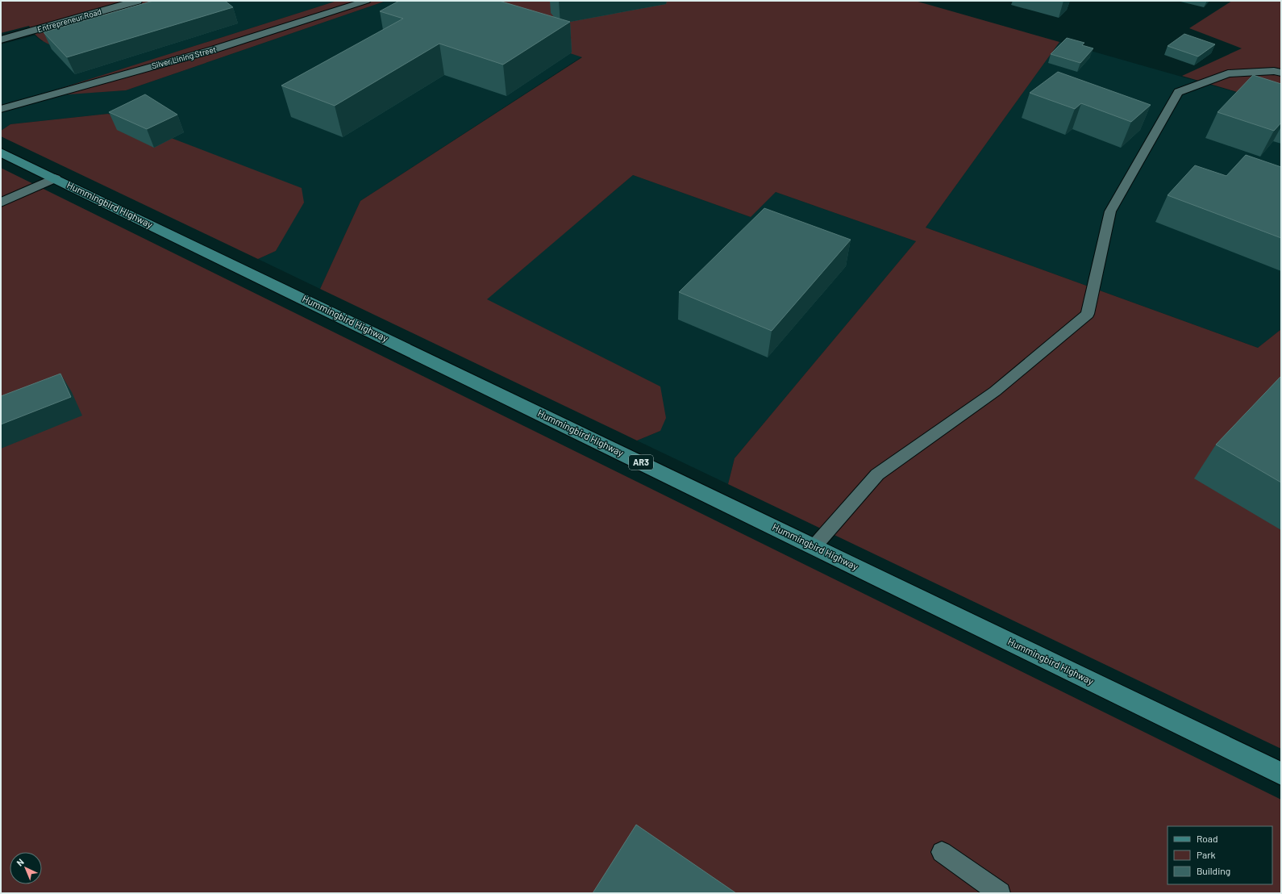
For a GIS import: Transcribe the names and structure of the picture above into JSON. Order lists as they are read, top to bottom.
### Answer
{
  "streets": {
    "main road": ["Hummingbird Highway", "AR3"],
    "street": ["Entrepreneur Road"],
    "lane": ["Silver Lining Street"]
  },
  "legend": ["Road", "Park", "Building"],
  "north": "top left"
}
